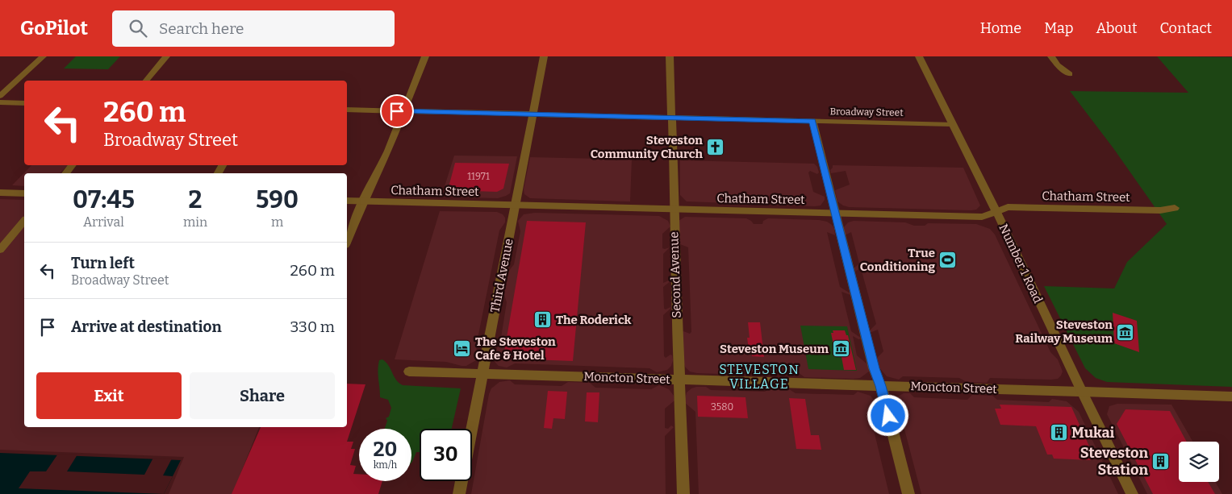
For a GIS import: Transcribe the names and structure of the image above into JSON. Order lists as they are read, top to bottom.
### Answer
{
  "streets": {
    "street": [
      "Broadway Street",
      "Chatham Street",
      "Number 1 Road",
      "Second Avenue",
      "Third Avenue",
      "Moncton Street"
    ]
  },
  "crossings": [
    ["Broadway Street", "Number 1 Road"],
    ["Broadway Street", "Second Avenue"],
    ["Broadway Street", "Third Avenue"],
    ["Chatham Street", "Number 1 Road"],
    ["Chatham Street", "Second Avenue"],
    ["Chatham Street", "Third Avenue"],
    ["Number 1 Road", "Moncton Street"],
    ["Second Avenue", "Moncton Street"],
    ["Third Avenue", "Moncton Street"]
  ],
  "districts": ["STEVESTON VILLAGE"],
  "places": {
    "church": ["Steveston Community Church"],
    "sports": ["True Conditioning"],
    "building": ["The Roderick", "Mukai", "Steveston Station"],
    "museum": ["Steveston Railway Museum", "Steveston Museum"],
    "hotel": ["The Steveston Cafe & Hotel"]
  },
  "house_numbers": ["11971", "3580"],
  "page": {
    "header": "GoPilot",
    "search": "Search here",
    "nav": [
      "Home",
      "Map",
      "About",
      "Contact"
    ],
    "turn": ["260 m", "Broadway Street"],
    "eta": [
      "07:45",
      "Arrival",
      "2",
      "min",
      "590",
      "m"
    ],
    "list": [
      {
        "name": "Turn left",
        "note": "Broadway Street",
        "value": "260 m"
      },
      {
        "name": "Arrive at destination",
        "value": "330 m"
      }
    ],
    "buttons": ["Exit", "Share"],
    "speed": "20 km/h",
    "limit": "30"
  }
}
